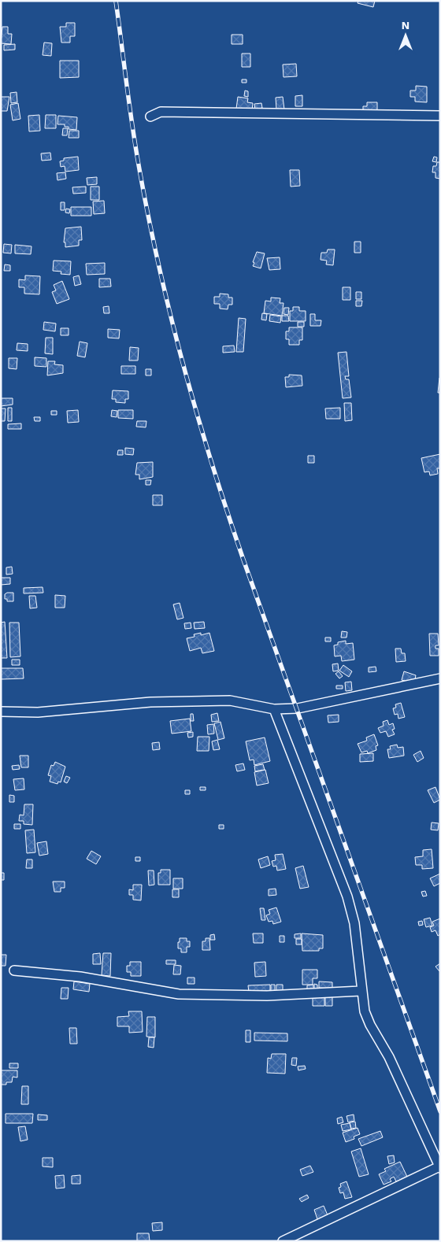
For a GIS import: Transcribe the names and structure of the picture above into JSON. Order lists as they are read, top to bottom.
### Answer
{
  "north": "top"
}
